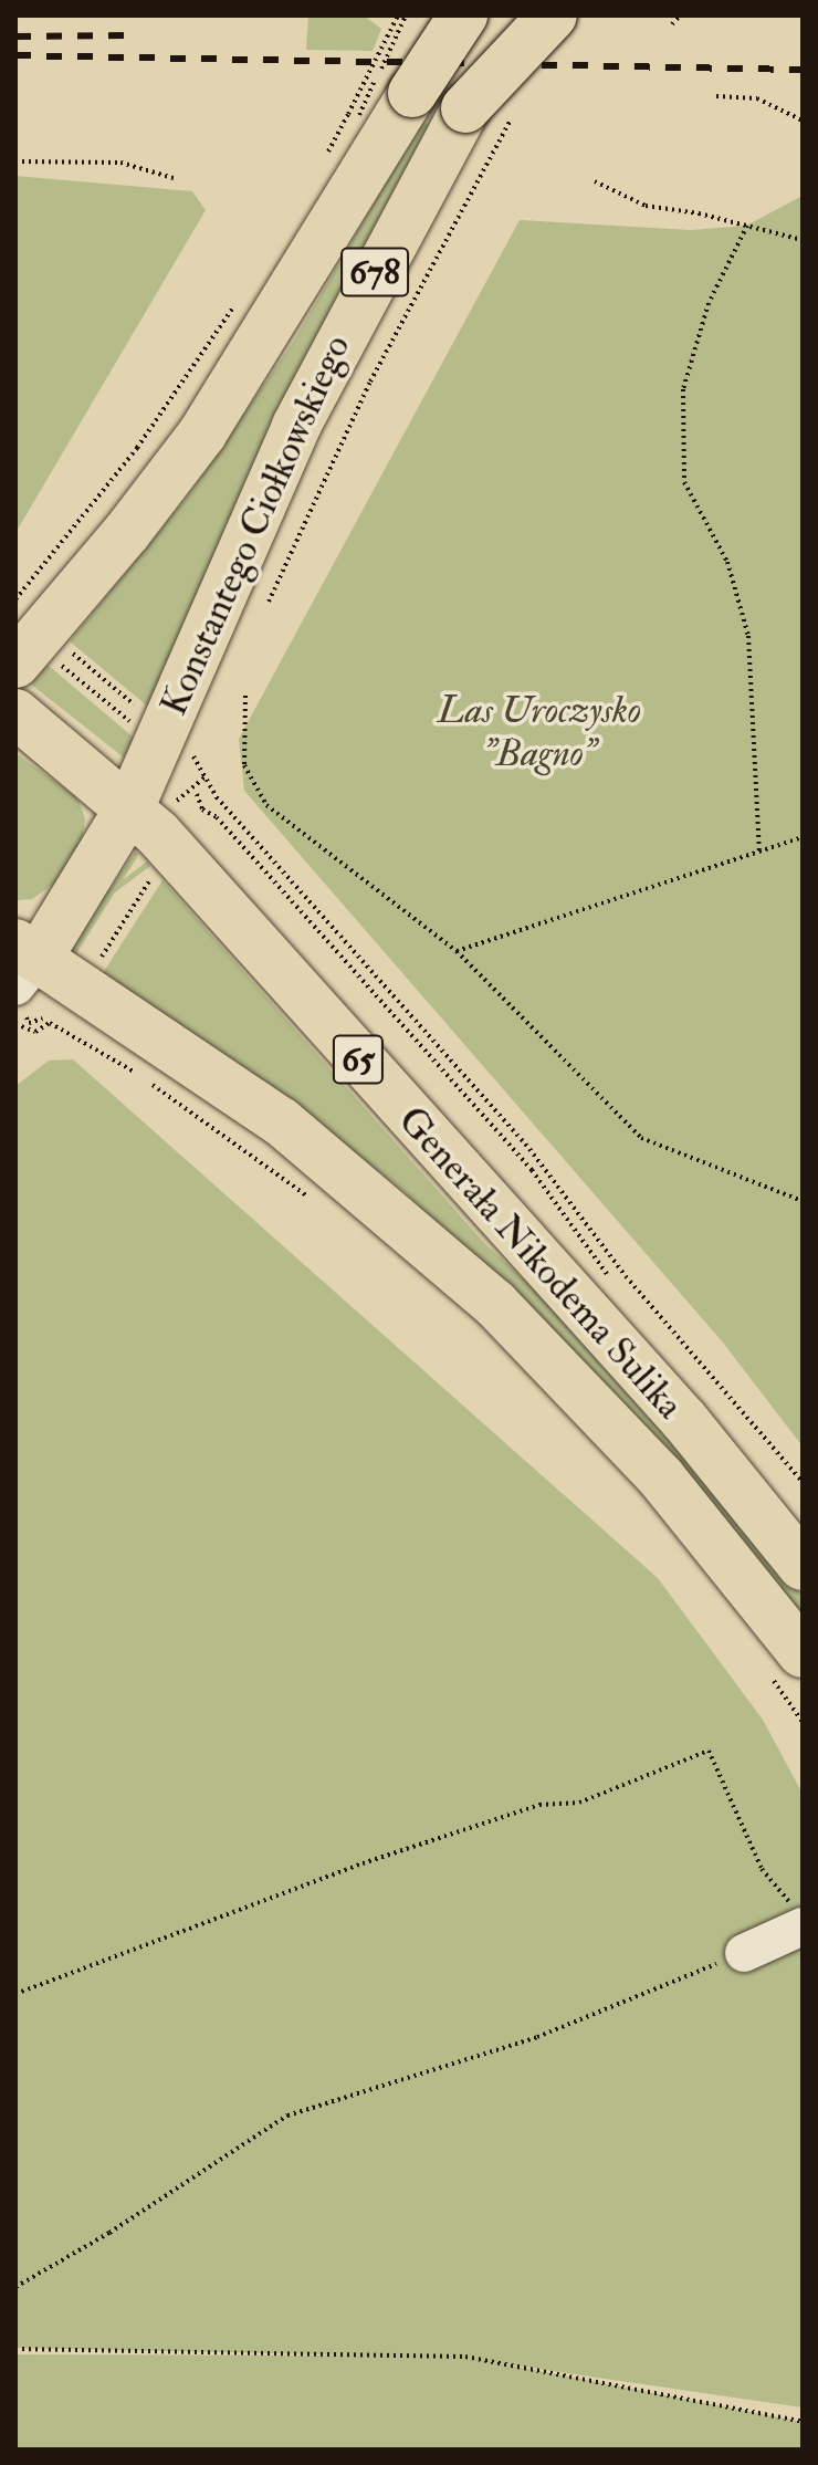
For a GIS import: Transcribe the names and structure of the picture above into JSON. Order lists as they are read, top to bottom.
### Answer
{
  "streets": {
    "highway": [
      "678",
      "Konstantego Ciołkowskiego",
      "65",
      "Generała Nikodema Sulika"
    ]
  },
  "crossings": [
    ["678", "Konstantego Ciołkowskiego"],
    ["678", "65"],
    ["678", "Generała Nikodema Sulika"],
    ["Konstantego Ciołkowskiego", "65"],
    ["Konstantego Ciołkowskiego", "Generała Nikodema Sulika"],
    ["65", "Generała Nikodema Sulika"]
  ],
  "parks": ["Las Uroczysko \"Bagno\""]
}
